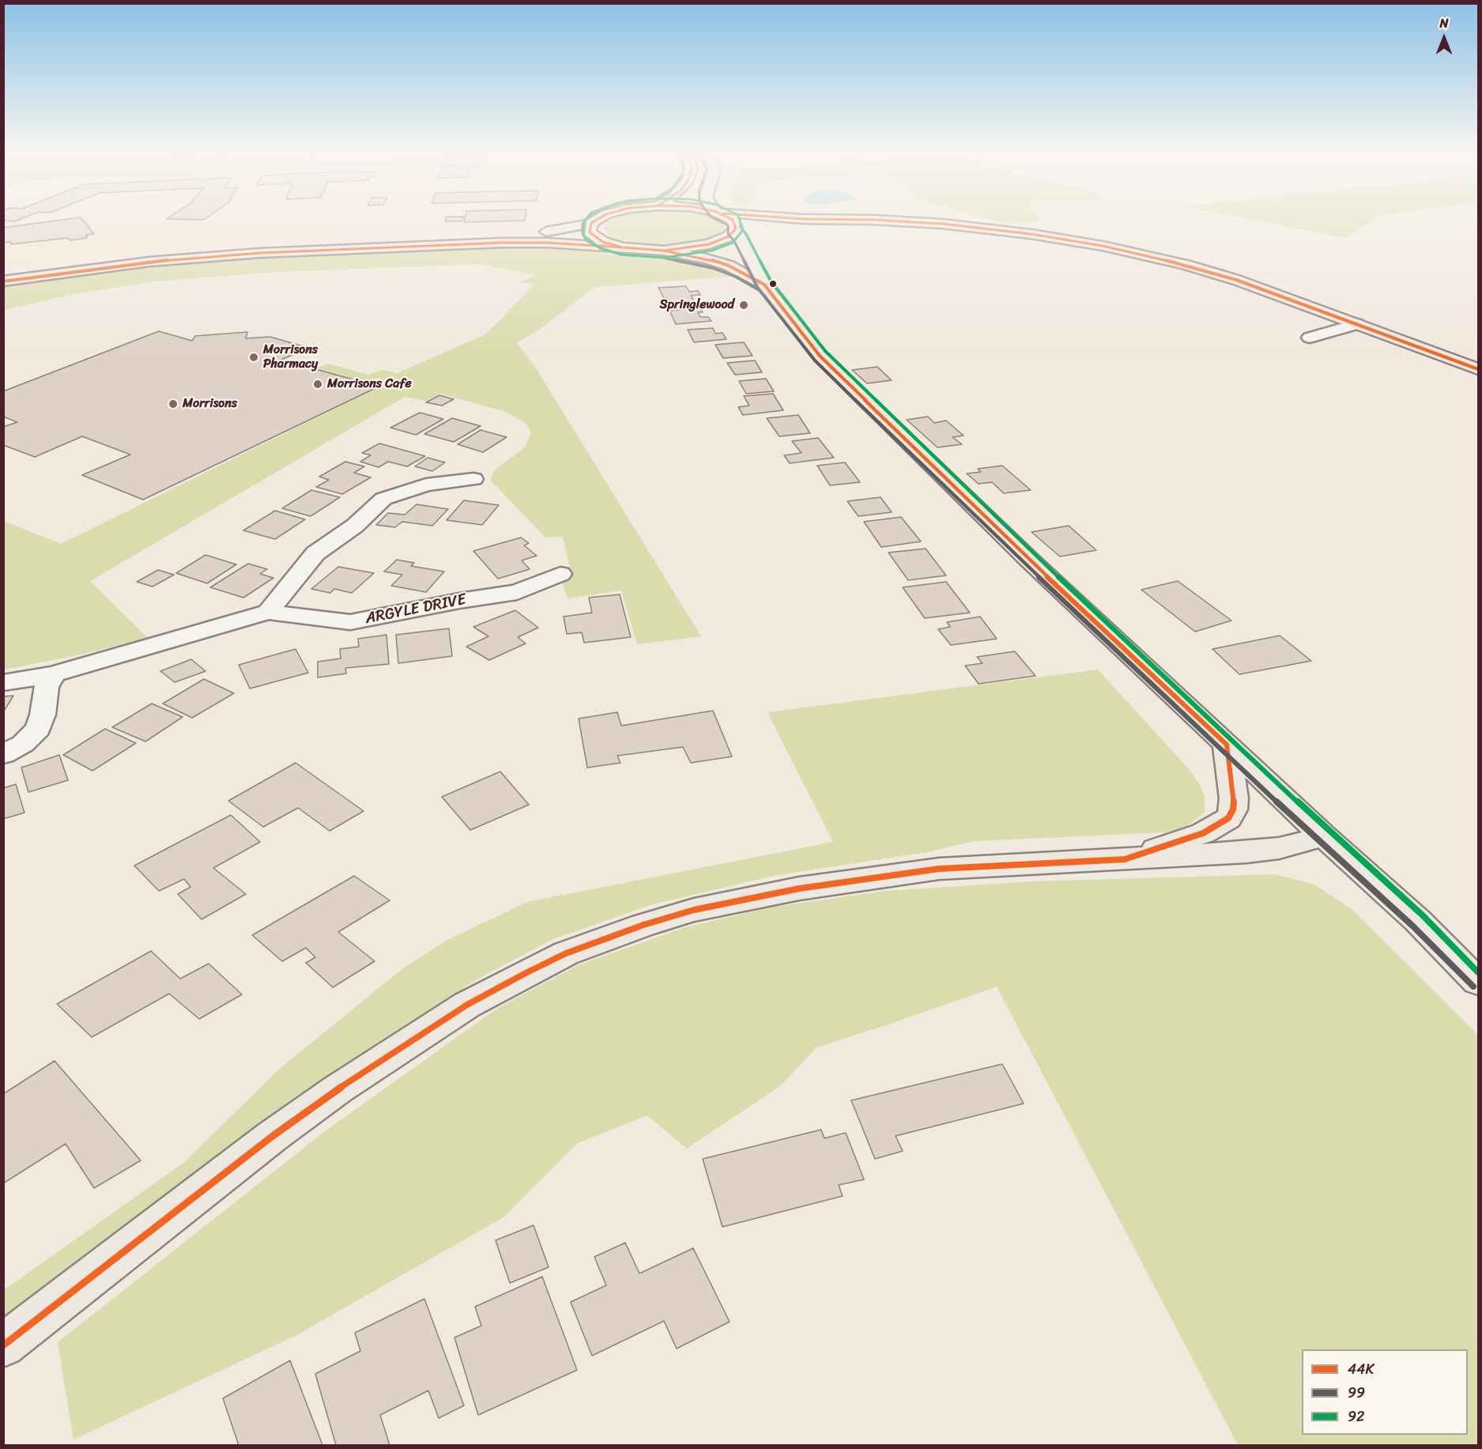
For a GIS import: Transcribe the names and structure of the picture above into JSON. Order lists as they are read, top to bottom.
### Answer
{
  "streets": {
    "street": ["ARGYLE DRIVE"]
  },
  "places": [
    "Springlewood",
    "Morrisons Pharmacy",
    "Morrisons Cafe",
    "Morrisons"
  ],
  "lines": ["transit line 44K", "transit line 99", "transit line 92"],
  "legend": ["44K", "99", "92"],
  "north": "top"
}
